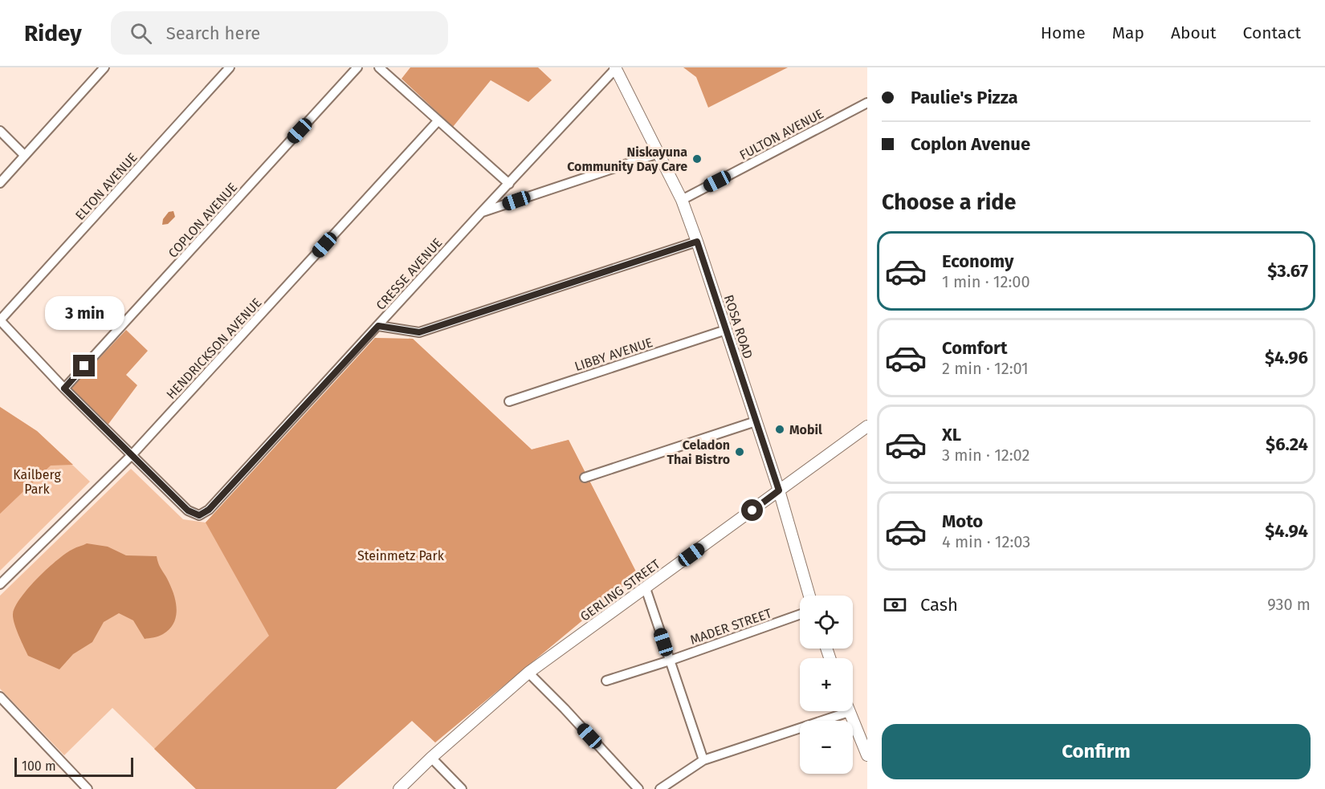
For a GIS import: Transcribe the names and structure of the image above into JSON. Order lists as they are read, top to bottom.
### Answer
{
  "streets": {
    "street": [
      "FULTON AVENUE",
      "ELTON AVENUE",
      "COPLON AVENUE",
      "CRESSE AVENUE",
      "ROSA ROAD",
      "HENDRICKSON AVENUE",
      "LIBBY AVENUE",
      "GERLING STREET",
      "MADER STREET"
    ]
  },
  "crossings": [
    ["FULTON AVENUE", "ROSA ROAD"],
    ["CRESSE AVENUE", "ROSA ROAD"],
    ["CRESSE AVENUE", "HENDRICKSON AVENUE"],
    ["ROSA ROAD", "LIBBY AVENUE"],
    ["ROSA ROAD", "GERLING STREET"]
  ],
  "parks": ["Kailberg Park", "Steinmetz Park"],
  "places": ["Niskayuna Community Day Care", "Mobil", "Celadon Thai Bistro"],
  "scale_bar": "100 m",
  "page": {
    "header": "Ridey",
    "search": "Search here",
    "nav": [
      "Home",
      "Map",
      "About",
      "Contact"
    ],
    "banner": ["Paulie's Pizza", "Coplon Avenue"],
    "heading": "Choose a ride",
    "list": [
      {
        "name": "Economy",
        "note": "1 min · 12:00",
        "value": "$3.67"
      },
      {
        "name": "Comfort",
        "note": "2 min · 12:01",
        "value": "$4.96"
      },
      {
        "name": "XL",
        "note": "3 min · 12:02",
        "value": "$6.24"
      },
      {
        "name": "Moto",
        "note": "4 min · 12:03",
        "value": "$4.94"
      }
    ],
    "bubble": "3 min",
    "pay": ["Cash", "930 m"],
    "map_buttons": ["+", "−"],
    "buttons": "Confirm",
    "scale": "100 m"
  }
}
